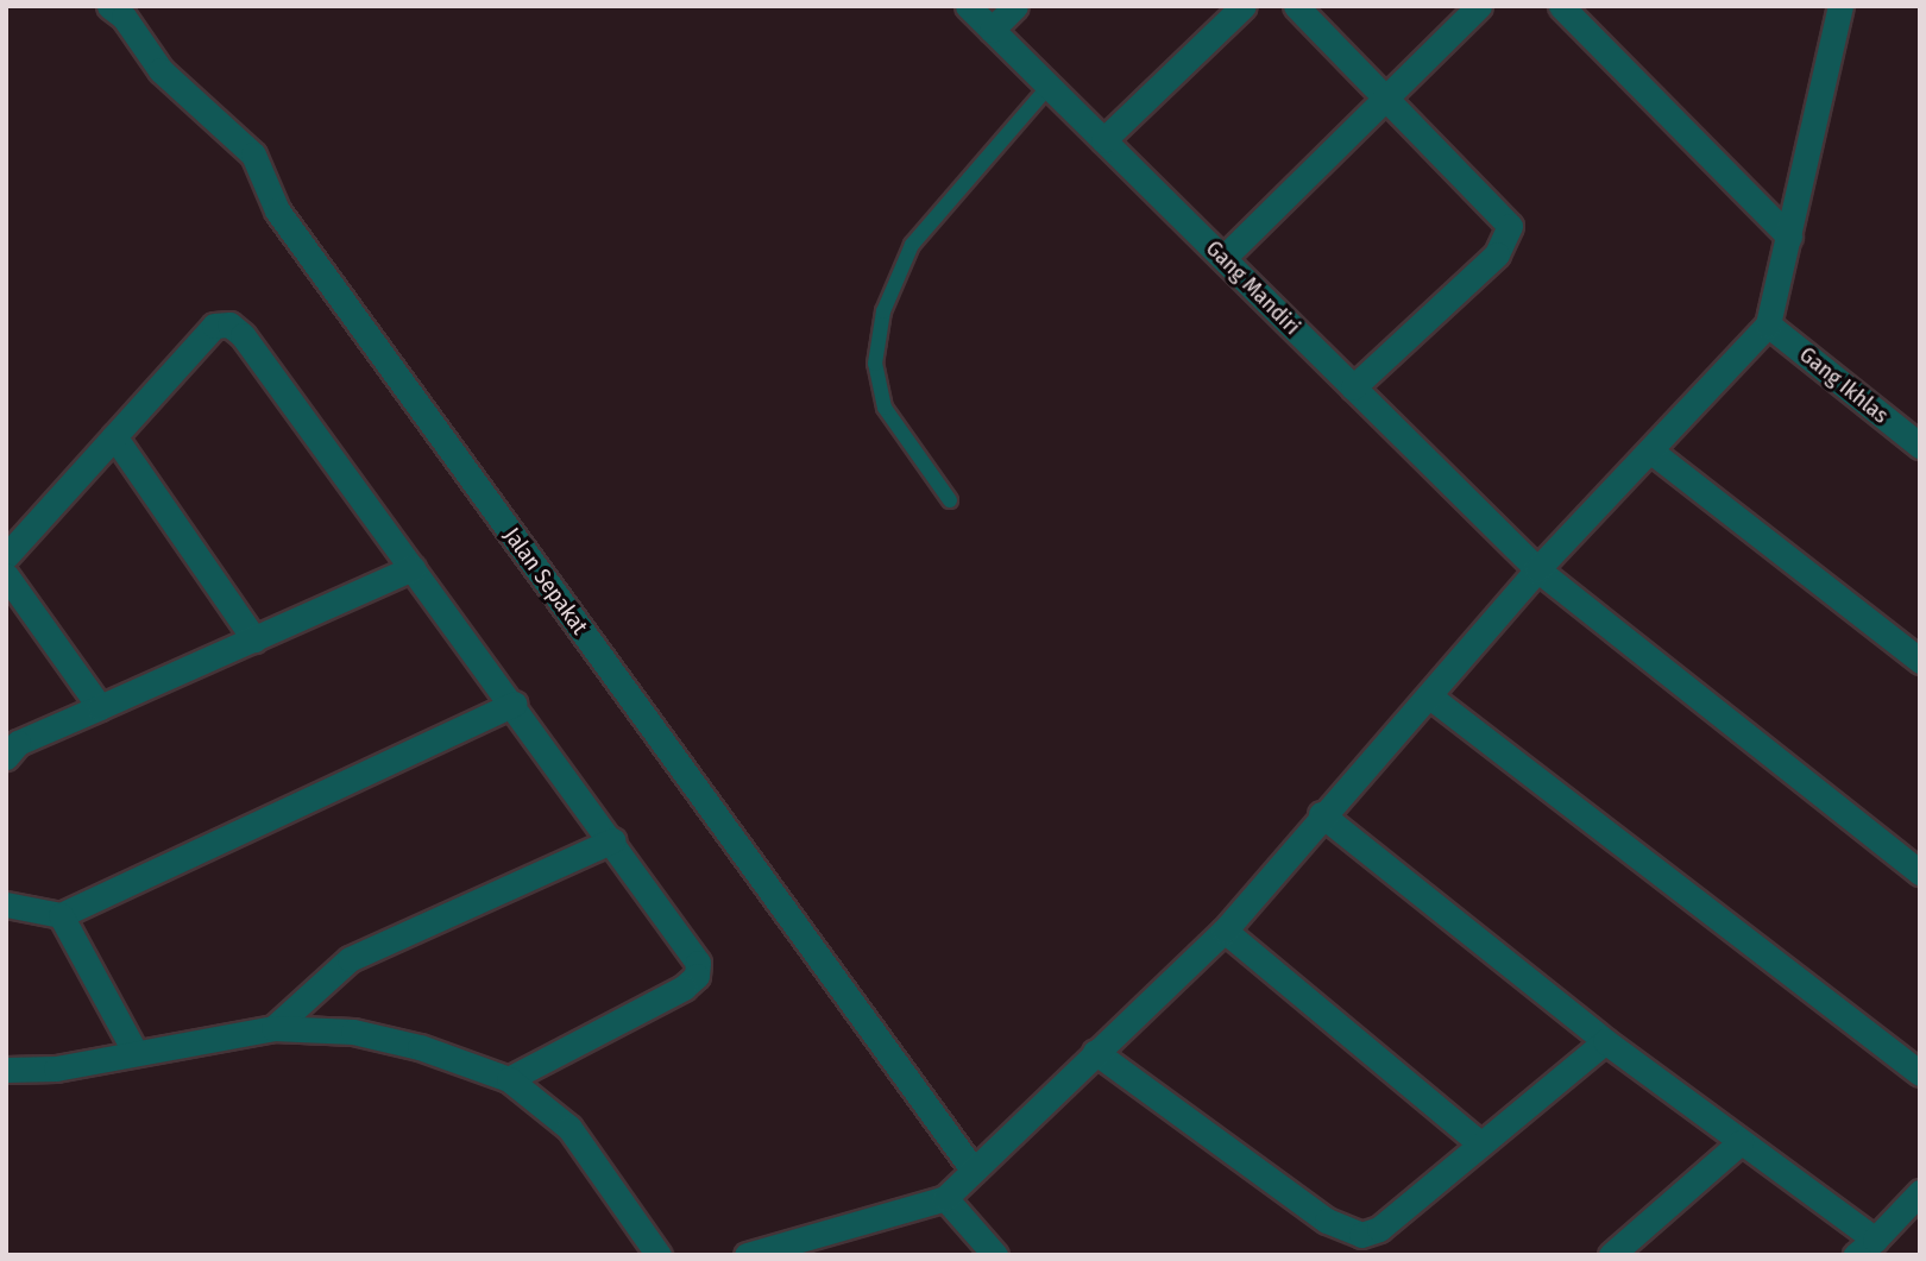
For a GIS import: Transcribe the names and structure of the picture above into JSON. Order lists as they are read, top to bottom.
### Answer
{
  "streets": {
    "street": ["Gang Mandiri", "Gang Ikhlas", "Jalan Sepakat"]
  }
}
